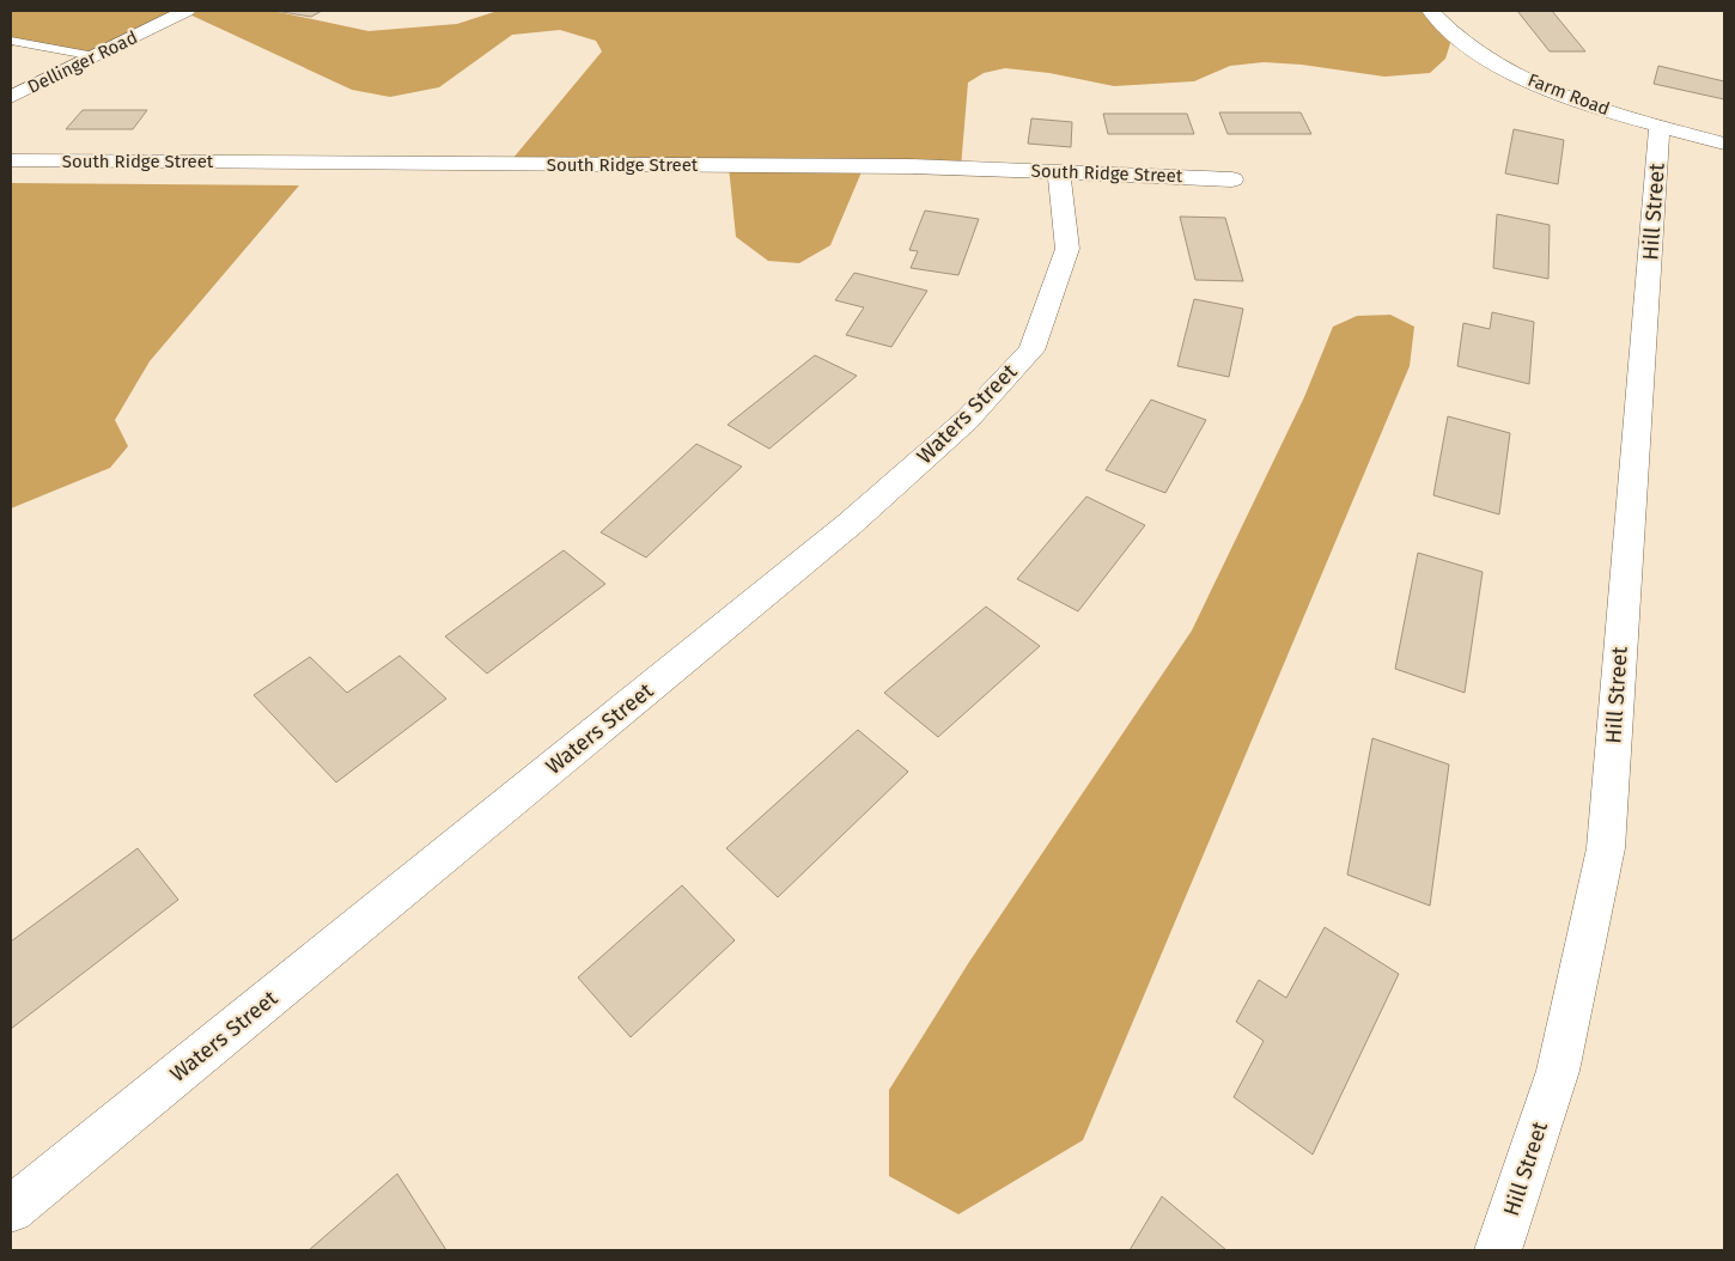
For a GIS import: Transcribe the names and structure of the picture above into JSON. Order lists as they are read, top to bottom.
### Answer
{
  "streets": {
    "street": [
      "Dellinger Road",
      "Farm Road",
      "South Ridge Street",
      "Hill Street",
      "Waters Street"
    ]
  },
  "crossings": [
    ["Farm Road", "Hill Street"],
    ["South Ridge Street", "Waters Street"]
  ]
}
